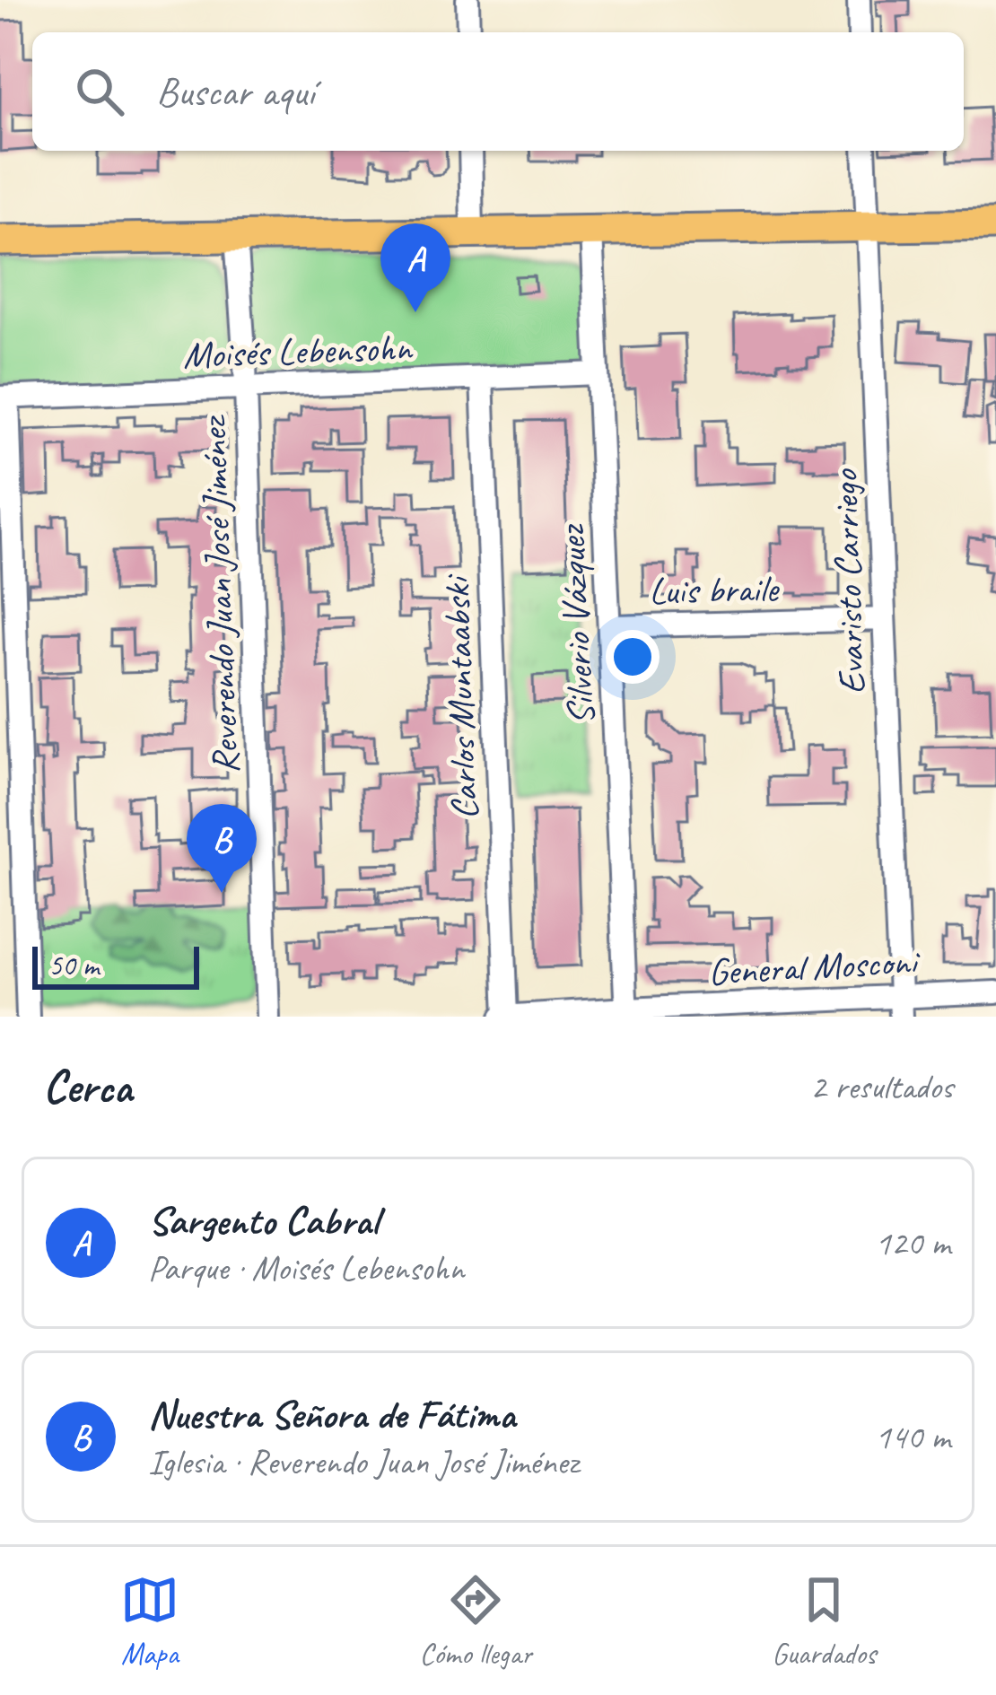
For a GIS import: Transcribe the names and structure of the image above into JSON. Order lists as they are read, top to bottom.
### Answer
{
  "streets": {
    "street": [
      "Moisés Lebensohn",
      "Evaristo Carriego",
      "Luis braile",
      "Reverendo Juan José Jiménez",
      "Silverio Vázquez",
      "Carlos Muntaabski",
      "General Mosconi"
    ]
  },
  "crossings": [
    ["Moisés Lebensohn", "Reverendo Juan José Jiménez"],
    ["Moisés Lebensohn", "Silverio Vázquez"],
    ["Moisés Lebensohn", "Carlos Muntaabski"],
    ["Evaristo Carriego", "Luis braile"],
    ["Evaristo Carriego", "General Mosconi"],
    ["Luis braile", "Silverio Vázquez"],
    ["Silverio Vázquez", "General Mosconi"],
    ["Carlos Muntaabski", "General Mosconi"]
  ],
  "scale_bar": "50 m",
  "page": {
    "search": "Buscar aquí",
    "pins": ["A", "B"],
    "scale": "50 m",
    "heading": ["Cerca", "2 resultados"],
    "list": [
      {
        "mark": "A",
        "name": "Sargento Cabral",
        "note": "Parque · Moisés Lebensohn",
        "value": "120 m"
      },
      {
        "mark": "B",
        "name": "Nuestra Señora de Fátima",
        "note": "Iglesia · Reverendo Juan José Jiménez",
        "value": "140 m"
      }
    ],
    "nav": ["Mapa", "Cómo llegar", "Guardados"]
  }
}
